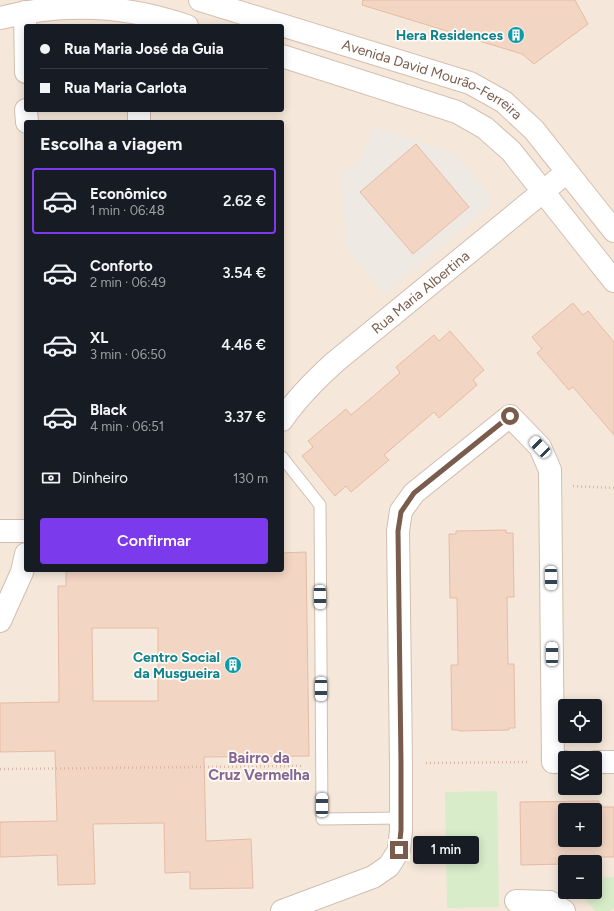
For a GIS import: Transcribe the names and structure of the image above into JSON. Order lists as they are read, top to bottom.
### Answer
{
  "streets": {
    "street": ["Avenida David Mourão-Ferreira", "Rua Maria Albertina"]
  },
  "crossings": [
    ["Avenida David Mourão-Ferreira", "Rua Maria Albertina"]
  ],
  "districts": ["Bairro da Cruz Vermelha"],
  "places": {
    "building": ["Hera Residences", "Centro Social da Musgueira"]
  },
  "page": {
    "banner": ["Rua Maria José da Guia", "Rua Maria Carlota"],
    "heading": "Escolha a viagem",
    "list": [
      {
        "name": "Econômico",
        "note": "1 min · 06:48",
        "value": "2.62 €"
      },
      {
        "name": "Conforto",
        "note": "2 min · 06:49",
        "value": "3.54 €"
      },
      {
        "name": "XL",
        "note": "3 min · 06:50",
        "value": "4.46 €"
      },
      {
        "name": "Black",
        "note": "4 min · 06:51",
        "value": "3.37 €"
      }
    ],
    "pay": ["Dinheiro", "130 m"],
    "buttons": "Confirmar",
    "map_buttons": ["+", "−"],
    "bubble": "1 min"
  }
}
